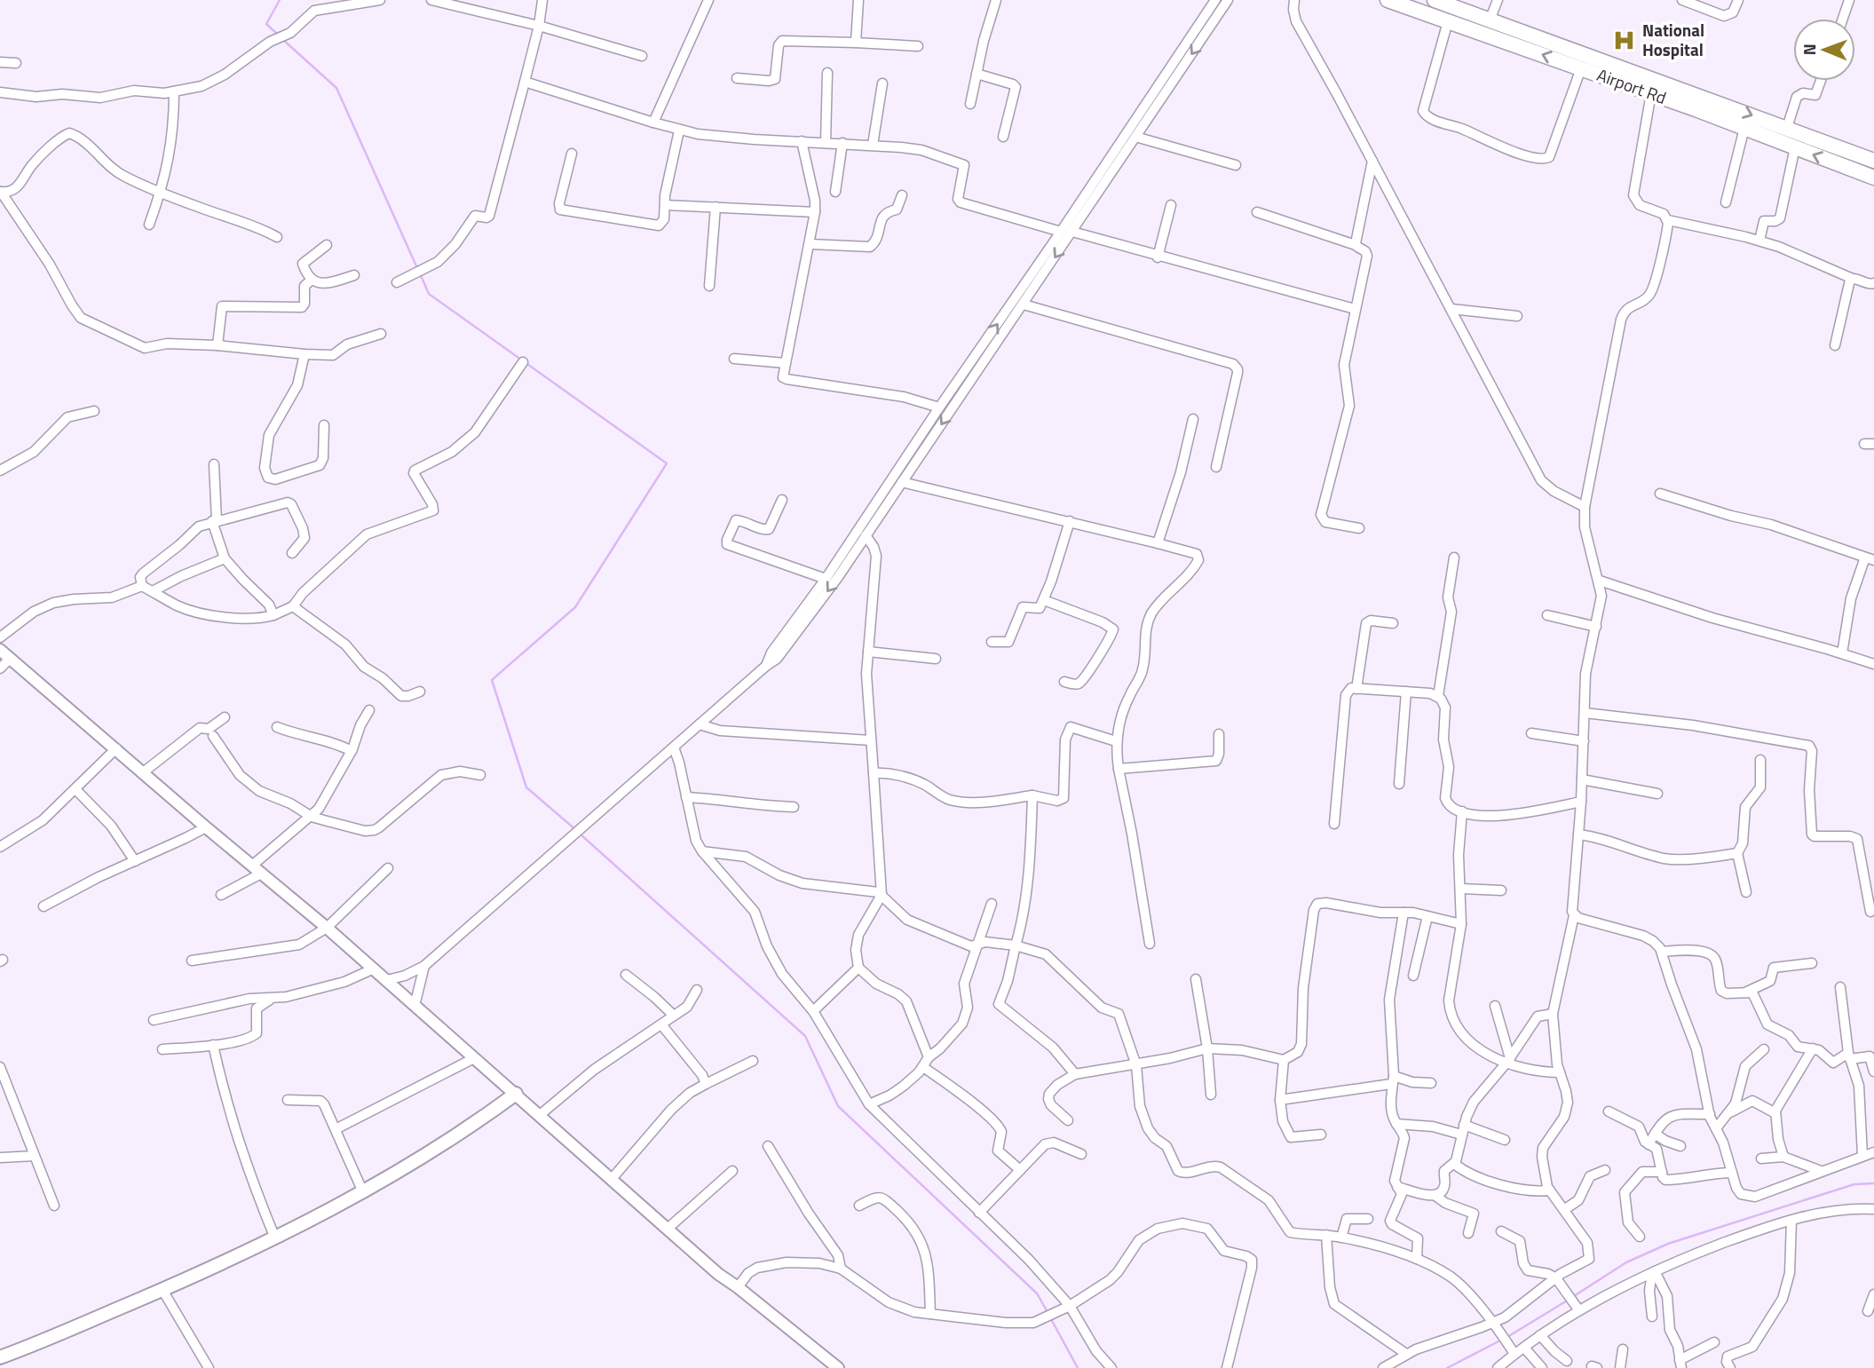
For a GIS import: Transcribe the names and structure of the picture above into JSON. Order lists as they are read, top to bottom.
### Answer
{
  "streets": {
    "main road": ["Airport Rd"]
  },
  "places": {
    "hospital": ["National Hospital"]
  },
  "north": "left"
}
